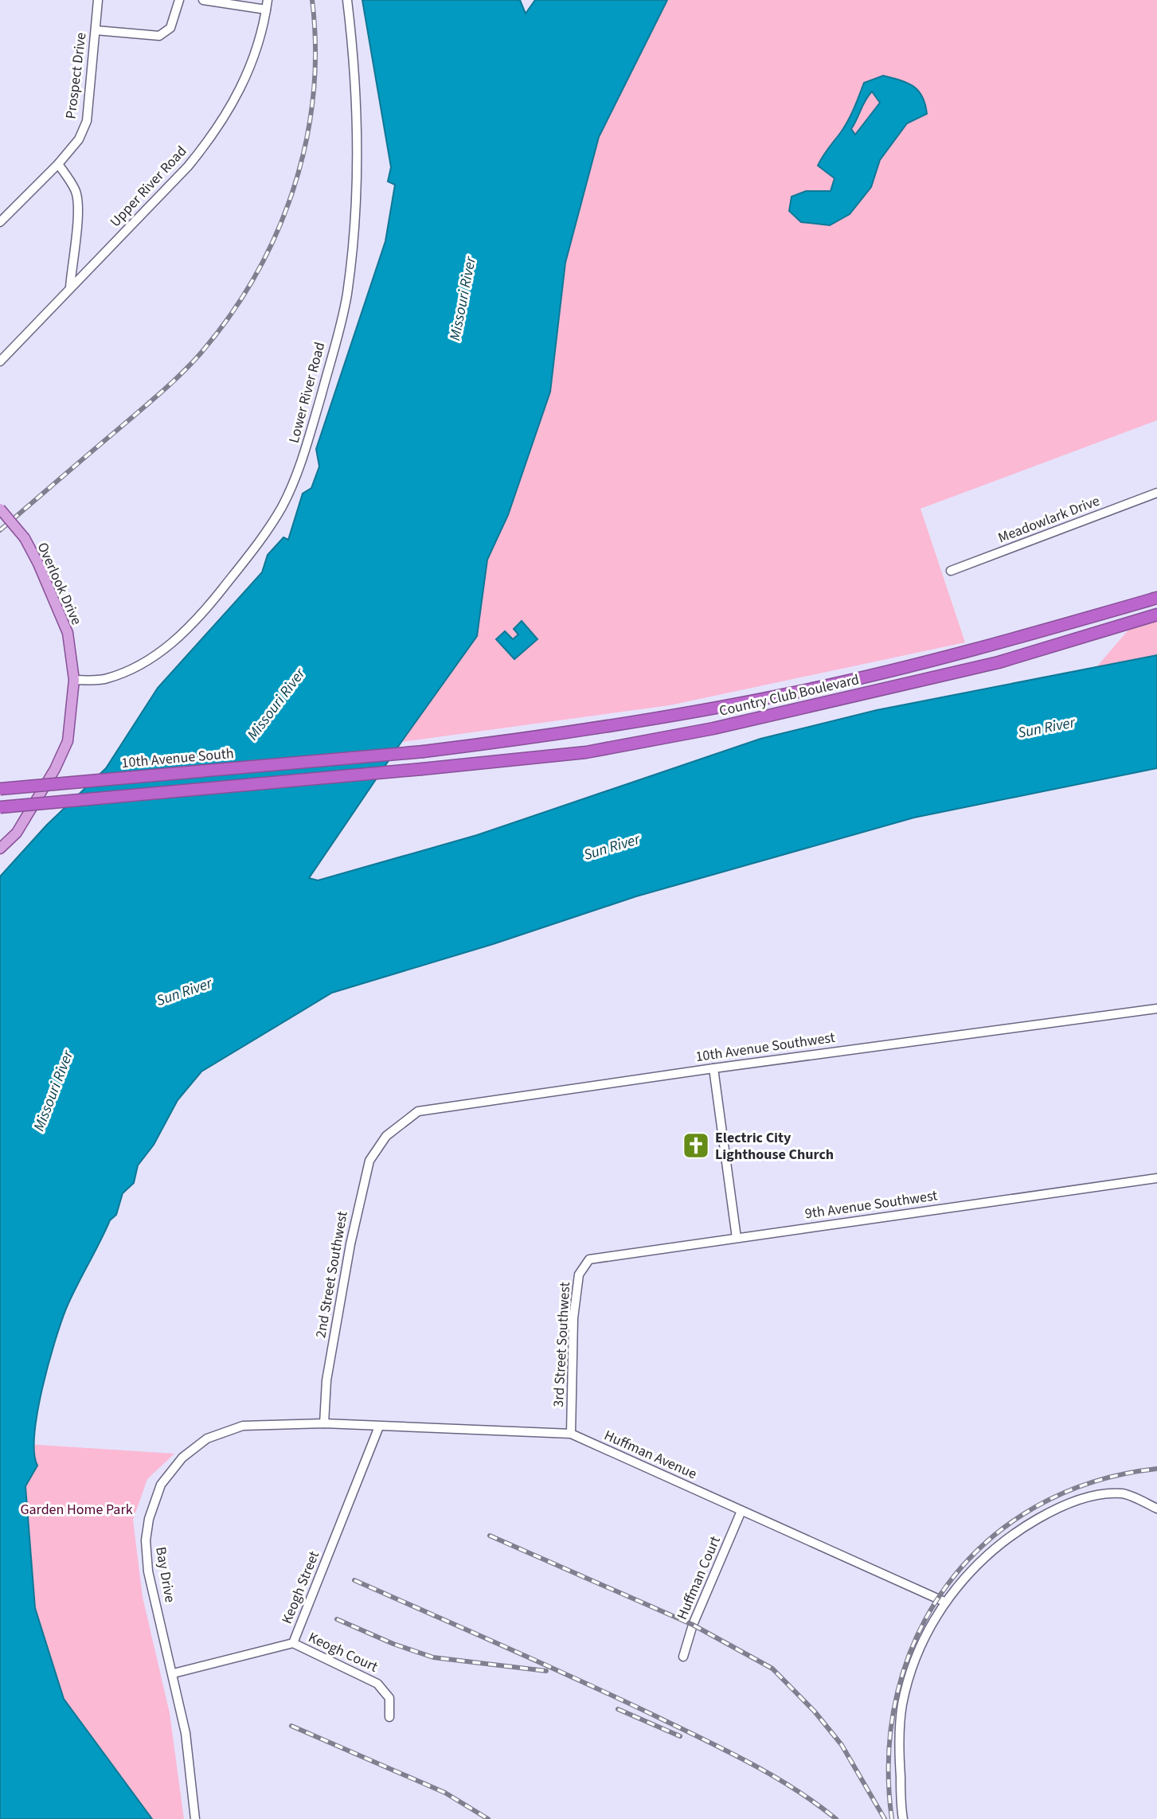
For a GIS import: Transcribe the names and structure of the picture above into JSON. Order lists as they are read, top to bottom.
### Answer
{
  "streets": {
    "highway": ["Country Club Boulevard", "10th Avenue South"],
    "main road": ["Overlook Drive"],
    "street": [
      "Prospect Drive",
      "Upper River Road",
      "Lower River Road",
      "Meadowlark Drive",
      "10th Avenue Southwest",
      "9th Avenue Southwest",
      "2nd Street Southwest",
      "3rd Street Southwest",
      "Huffman Avenue",
      "Bay Drive",
      "Huffman Court",
      "Keogh Street",
      "Keogh Court"
    ]
  },
  "crossings": [
    ["Lower River Road", "Overlook Drive"],
    ["Country Club Boulevard", "10th Avenue South"],
    ["10th Avenue Southwest", "2nd Street Southwest"],
    ["9th Avenue Southwest", "3rd Street Southwest"],
    ["2nd Street Southwest", "Huffman Avenue"],
    ["2nd Street Southwest", "Bay Drive"],
    ["3rd Street Southwest", "Huffman Avenue"],
    ["Huffman Avenue", "Bay Drive"],
    ["Huffman Avenue", "Huffman Court"],
    ["Huffman Avenue", "Keogh Street"],
    ["Bay Drive", "Keogh Street"],
    ["Keogh Street", "Keogh Court"]
  ],
  "water": ["Missouri River", "Sun River"],
  "parks": ["Garden Home Park"],
  "places": {
    "church": ["Electric City Lighthouse Church"]
  }
}
